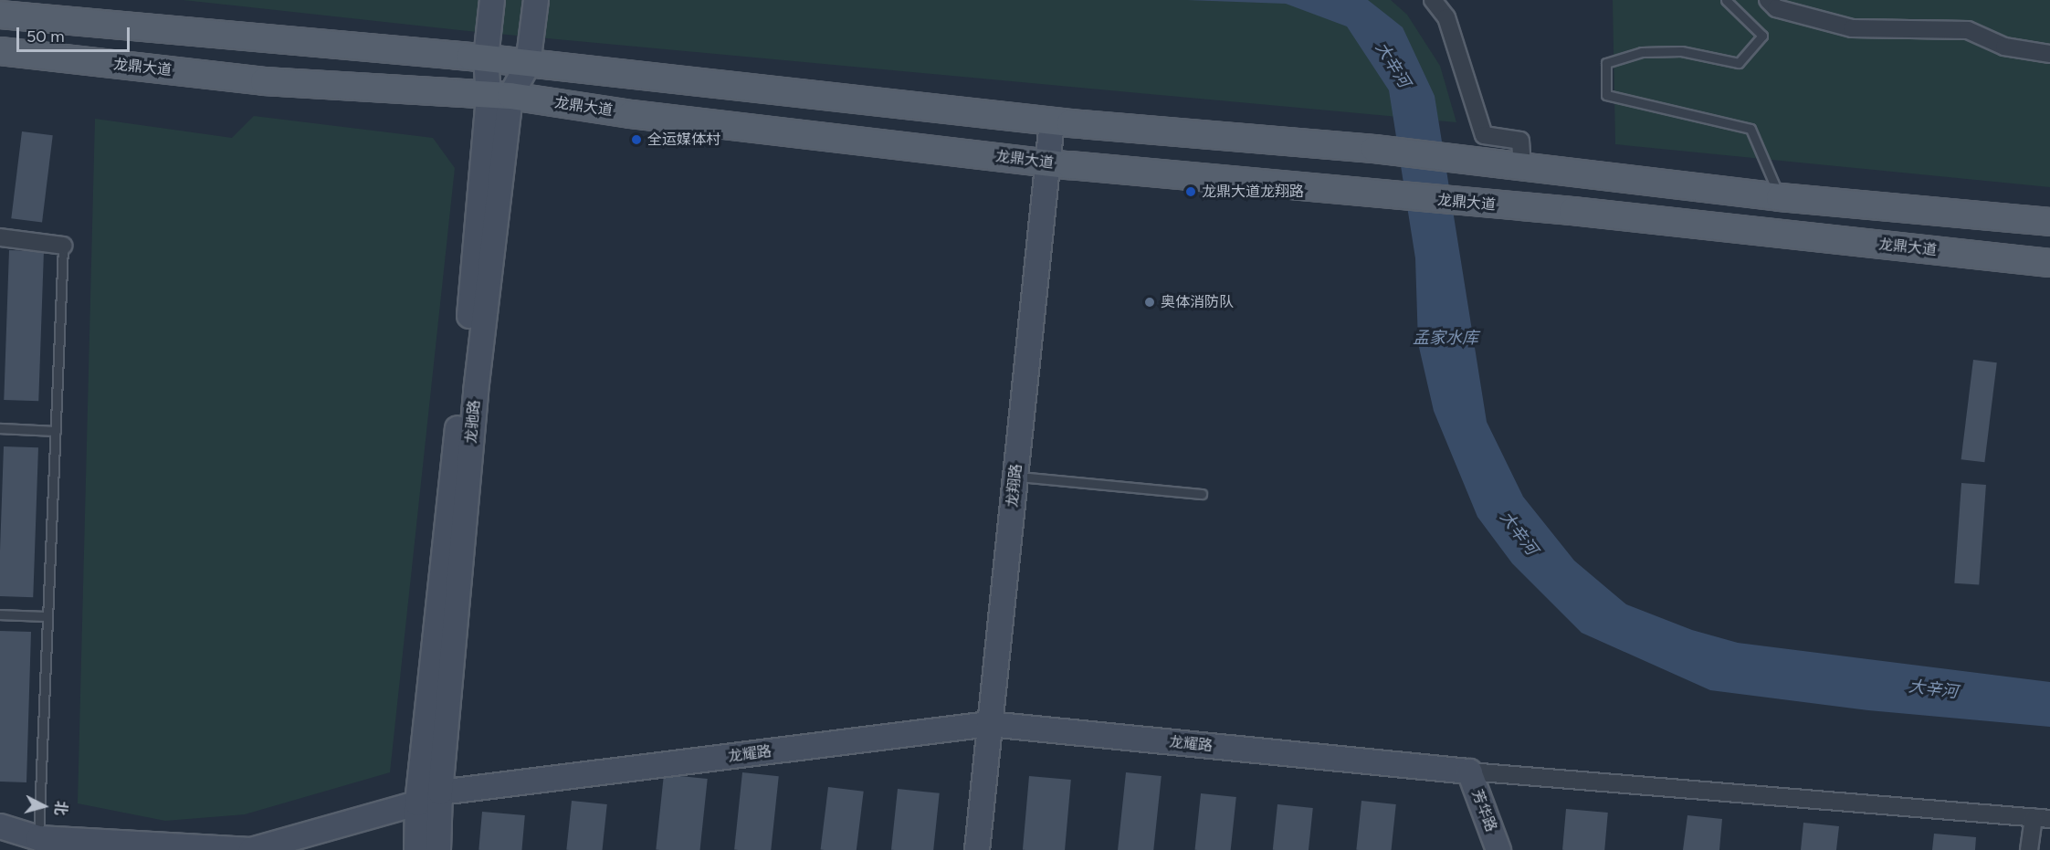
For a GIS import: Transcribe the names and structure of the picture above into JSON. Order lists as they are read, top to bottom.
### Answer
{
  "streets": {
    "main road": ["龙鼎大道"],
    "street": [
      "龙驰路",
      "龙翔路",
      "龙耀路",
      "芳华路"
    ]
  },
  "crossings": [
    ["龙鼎大道", "龙驰路"],
    ["龙鼎大道", "龙翔路"],
    ["龙驰路", "龙耀路"],
    ["龙翔路", "龙耀路"],
    ["龙耀路", "芳华路"]
  ],
  "water": ["大辛河", "孟家水库"],
  "places": ["全运媒体村", "龙鼎大道龙翔路", "奥体消防队"],
  "scale_bar": "50 m",
  "north": "right"
}
